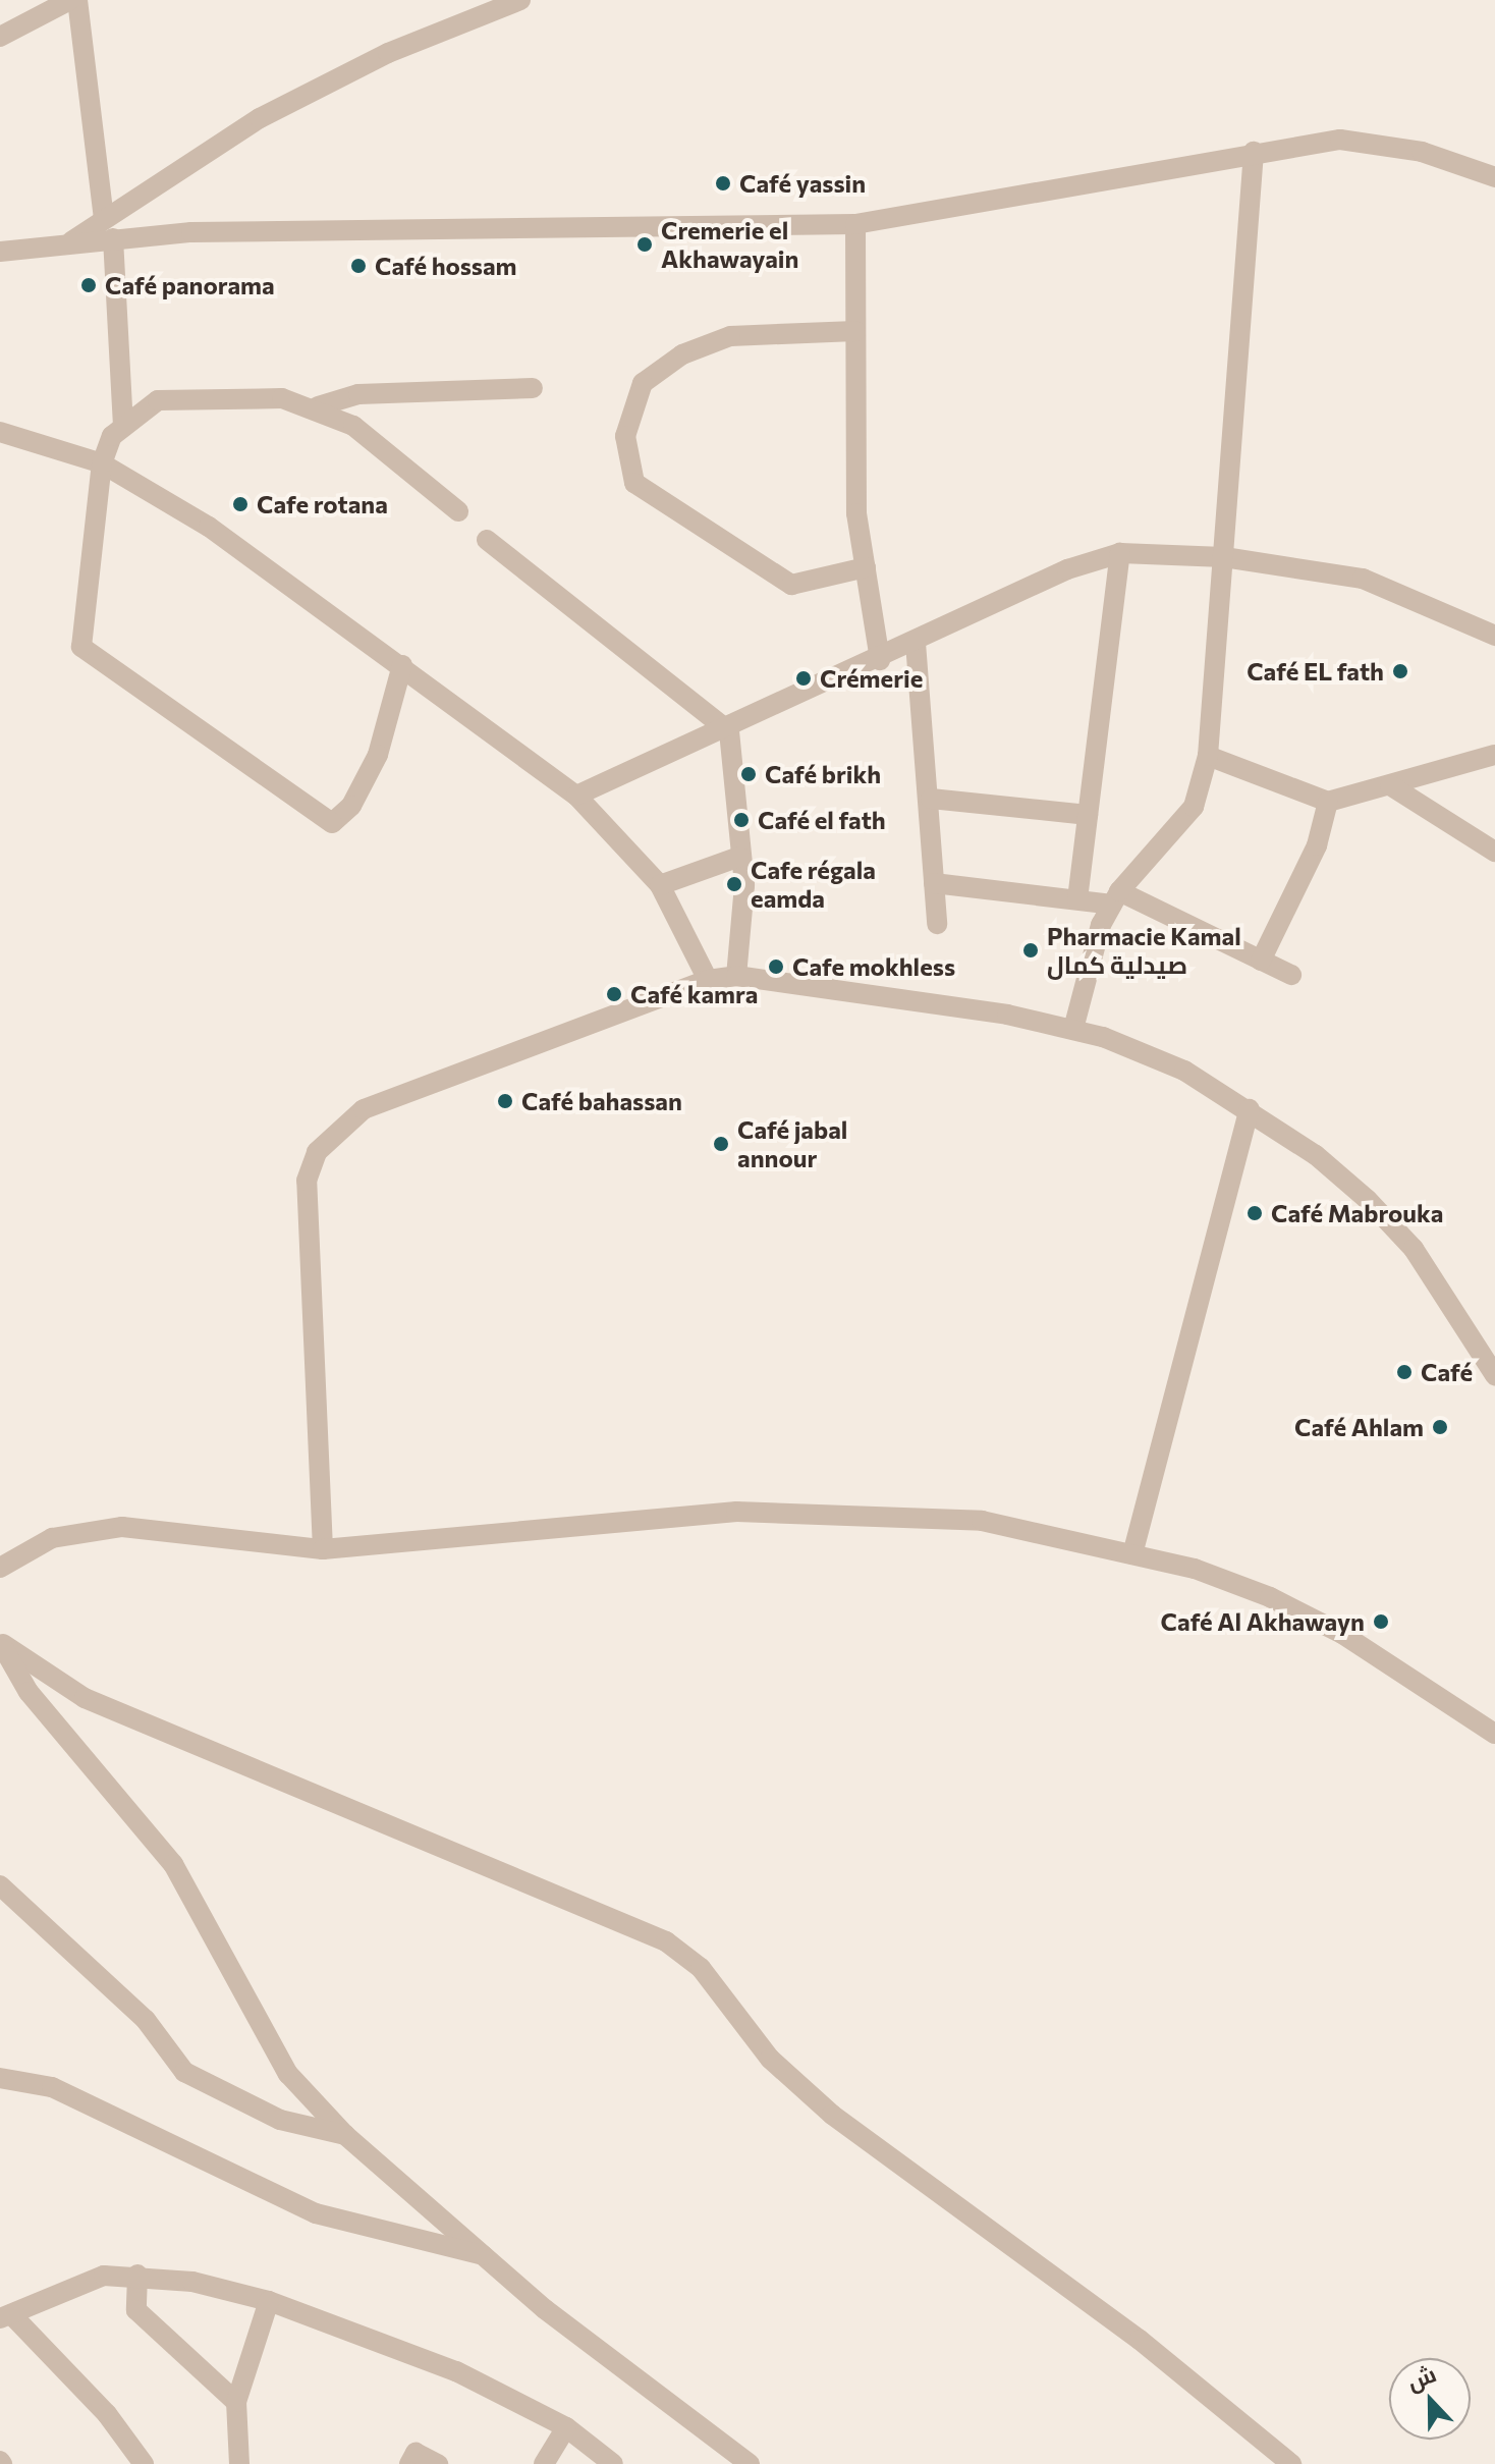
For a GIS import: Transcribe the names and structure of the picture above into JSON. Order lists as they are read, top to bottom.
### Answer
{
  "places": [
    "Café yassin",
    "Cremerie el Akhawayain",
    "Café hossam",
    "Café panorama",
    "Cafe rotana",
    "Café EL fath",
    "Crémerie",
    "Café brikh",
    "Café el fath",
    "Cafe régala eamda",
    "Pharmacie Kamal صيدلية كمال",
    "Cafe mokhless",
    "Café kamra",
    "Café bahassan",
    "Café jabal annour",
    "Café Mabrouka",
    "Café",
    "Café Ahlam",
    "Café Al Akhawayn"
  ],
  "north": "top"
}
